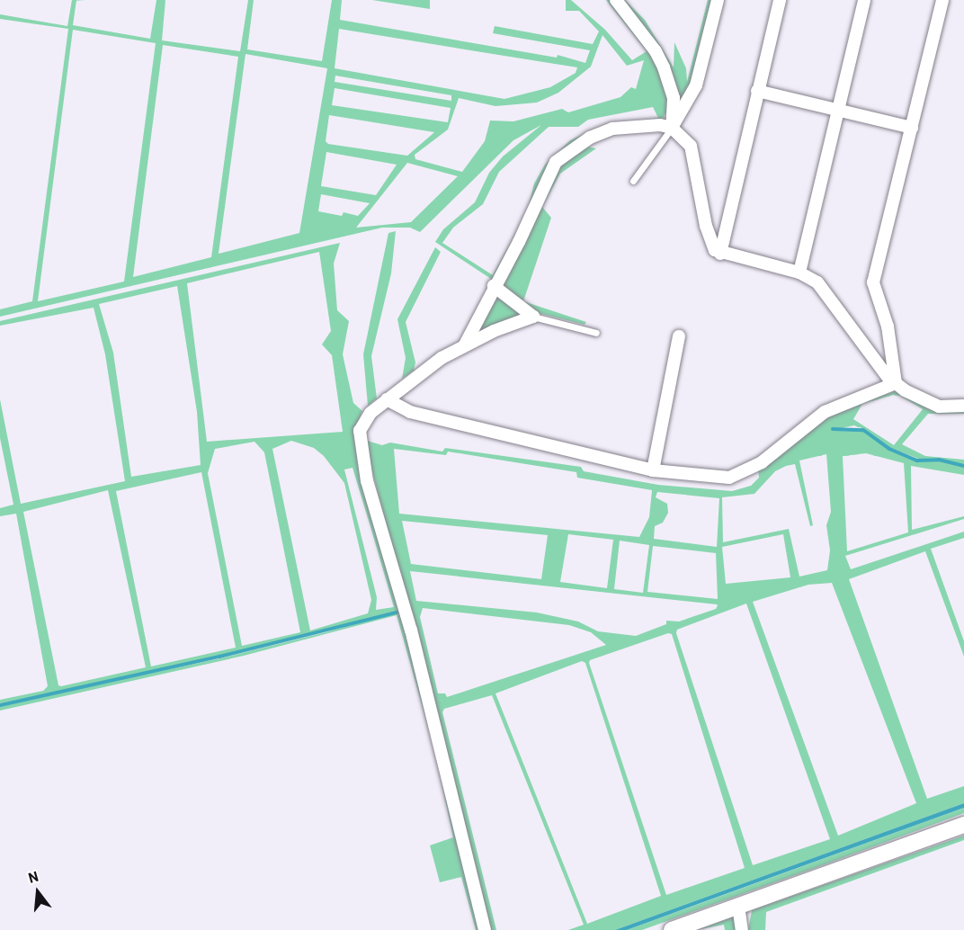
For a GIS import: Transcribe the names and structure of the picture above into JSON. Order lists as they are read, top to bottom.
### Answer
{
  "north": "top"
}
